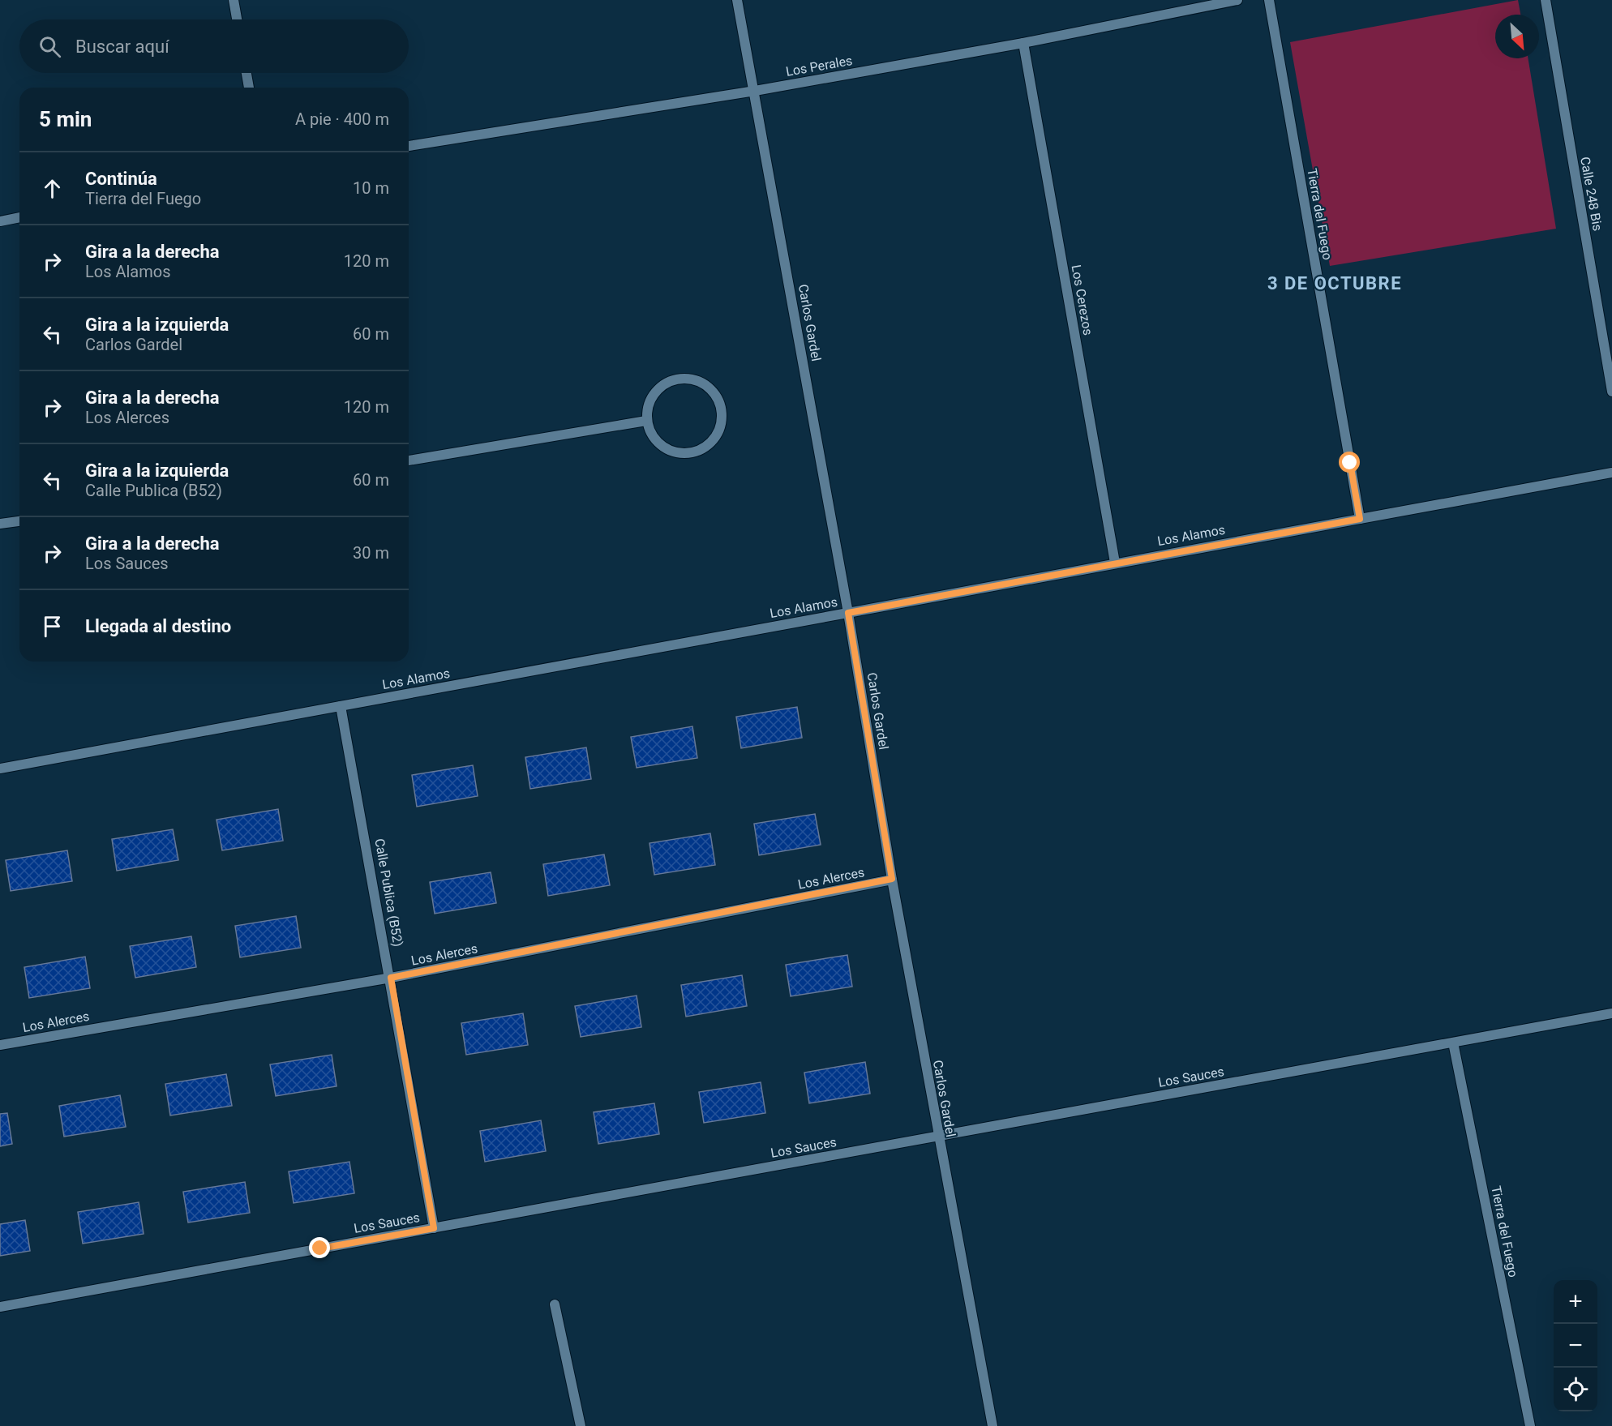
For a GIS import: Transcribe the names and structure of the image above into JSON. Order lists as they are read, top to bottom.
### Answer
{
  "streets": {
    "street": [
      "Los Perales",
      "Calle 248 Bis",
      "Tierra del Fuego",
      "Los Cerezos",
      "Carlos Gardel",
      "Los Alamos",
      "Los Alerces",
      "Calle Publica (B52)",
      "Los Sauces"
    ]
  },
  "crossings": [
    ["Los Perales", "Los Cerezos"],
    ["Los Perales", "Carlos Gardel"],
    ["Tierra del Fuego", "Los Alamos"],
    ["Tierra del Fuego", "Los Sauces"],
    ["Los Cerezos", "Los Alamos"],
    ["Carlos Gardel", "Los Alamos"],
    ["Carlos Gardel", "Los Alerces"],
    ["Carlos Gardel", "Los Sauces"],
    ["Los Alamos", "Calle Publica (B52)"],
    ["Los Alerces", "Calle Publica (B52)"],
    ["Calle Publica (B52)", "Los Sauces"]
  ],
  "districts": ["3 DE OCTUBRE"],
  "north": "bottom right",
  "page": {
    "search": "Buscar aquí",
    "heading": ["5 min", "A pie · 400 m"],
    "list": [
      ["Continúa", "Tierra del Fuego", "10 m"],
      ["Gira a la derecha", "Los Alamos", "120 m"],
      ["Gira a la izquierda", "Carlos Gardel", "60 m"],
      ["Gira a la derecha", "Los Alerces", "120 m"],
      ["Gira a la izquierda", "Calle Publica (B52)", "60 m"],
      ["Gira a la derecha", "Los Sauces", "30 m"],
      "Llegada al destino"
    ],
    "map_buttons": ["+", "−"]
  }
}
